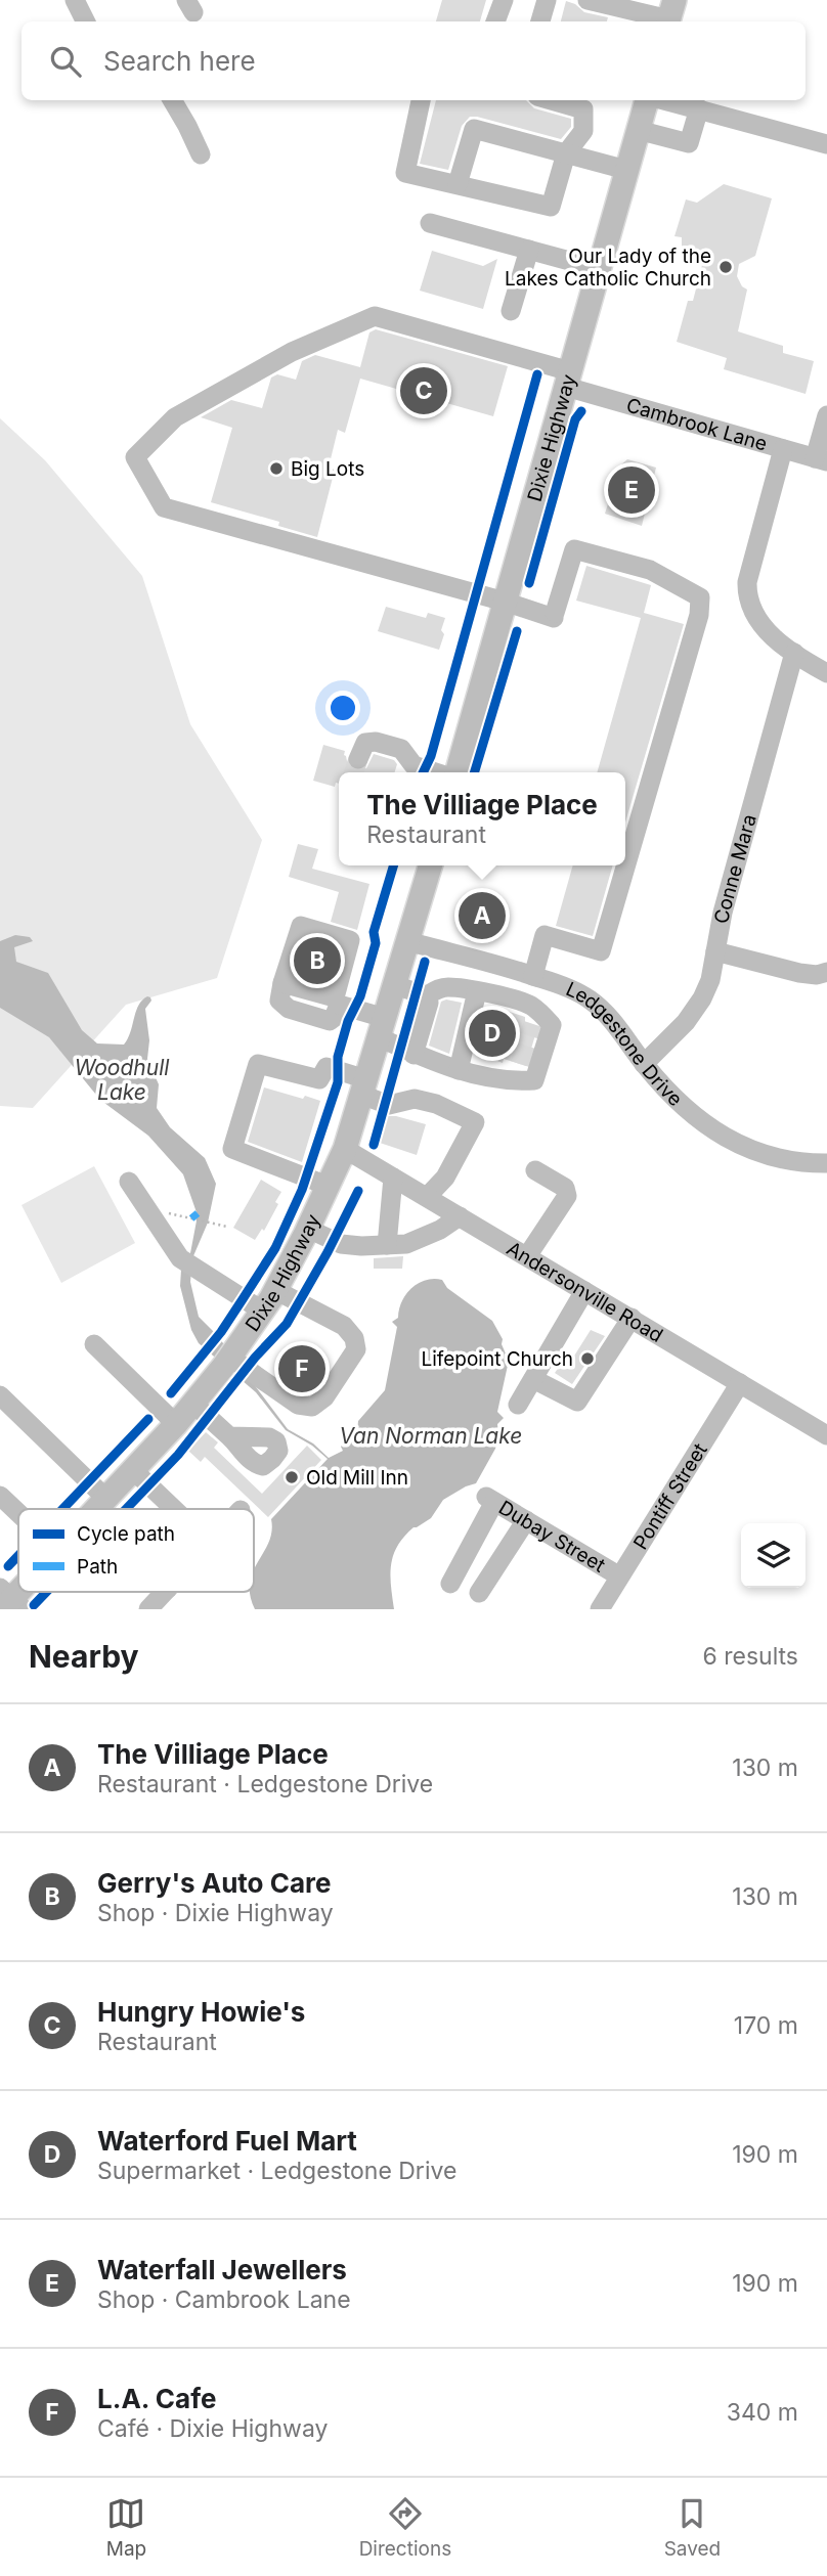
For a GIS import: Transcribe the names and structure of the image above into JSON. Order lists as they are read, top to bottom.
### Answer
{
  "streets": {
    "main road": ["Dixie Highway"],
    "street": [
      "Cambrook Lane",
      "Conne Mara",
      "Ledgestone Drive",
      "Andersonville Road",
      "Pontiff Street",
      "Dubay Street"
    ]
  },
  "crossings": [
    ["Cambrook Lane", "Dixie Highway"],
    ["Dixie Highway", "Ledgestone Drive"],
    ["Dixie Highway", "Andersonville Road"],
    ["Conne Mara", "Ledgestone Drive"],
    ["Andersonville Road", "Pontiff Street"],
    ["Pontiff Street", "Dubay Street"]
  ],
  "water": ["Woodhull Lake", "Van Norman Lake"],
  "places": [
    "Our Lady of the Lakes Catholic Church",
    "Big Lots",
    "Lifepoint Church",
    "Old Mill Inn"
  ],
  "legend": ["Cycle path", "Path"],
  "page": {
    "search": "Search here",
    "pins": [
      "C",
      "E",
      "A",
      "B",
      "D",
      "F"
    ],
    "popup": ["The Villiage Place", "Restaurant"],
    "heading": ["Nearby", "6 results"],
    "list": [
      {
        "mark": "A",
        "name": "The Villiage Place",
        "note": "Restaurant · Ledgestone Drive",
        "value": "130 m"
      },
      {
        "mark": "B",
        "name": "Gerry's Auto Care",
        "note": "Shop · Dixie Highway",
        "value": "130 m"
      },
      {
        "mark": "C",
        "name": "Hungry Howie's",
        "note": "Restaurant",
        "value": "170 m"
      },
      {
        "mark": "D",
        "name": "Waterford Fuel Mart",
        "note": "Supermarket · Ledgestone Drive",
        "value": "190 m"
      },
      {
        "mark": "E",
        "name": "Waterfall Jewellers",
        "note": "Shop · Cambrook Lane",
        "value": "190 m"
      },
      {
        "mark": "F",
        "name": "L.A. Cafe",
        "note": "Café · Dixie Highway",
        "value": "340 m"
      }
    ],
    "nav": ["Map", "Directions", "Saved"]
  }
}
